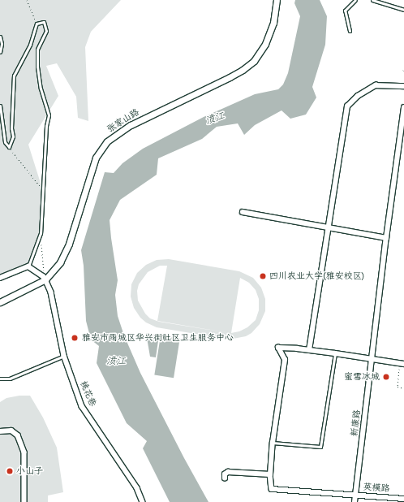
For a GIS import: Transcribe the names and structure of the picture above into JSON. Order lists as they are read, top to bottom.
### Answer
{
  "streets": {
    "street": [
      "张家山路",
      "桃花巷",
      "新康路",
      "英模路"
    ]
  },
  "crossings": [
    ["张家山路", "桃花巷"],
    ["新康路", "英模路"]
  ],
  "water": ["𣸣江"],
  "places": [
    "四川农业大学(雅安校区)",
    "雅安市雨城区华兴街社区卫生服务中心",
    "蜜雪冰城",
    "小山子"
  ]
}
